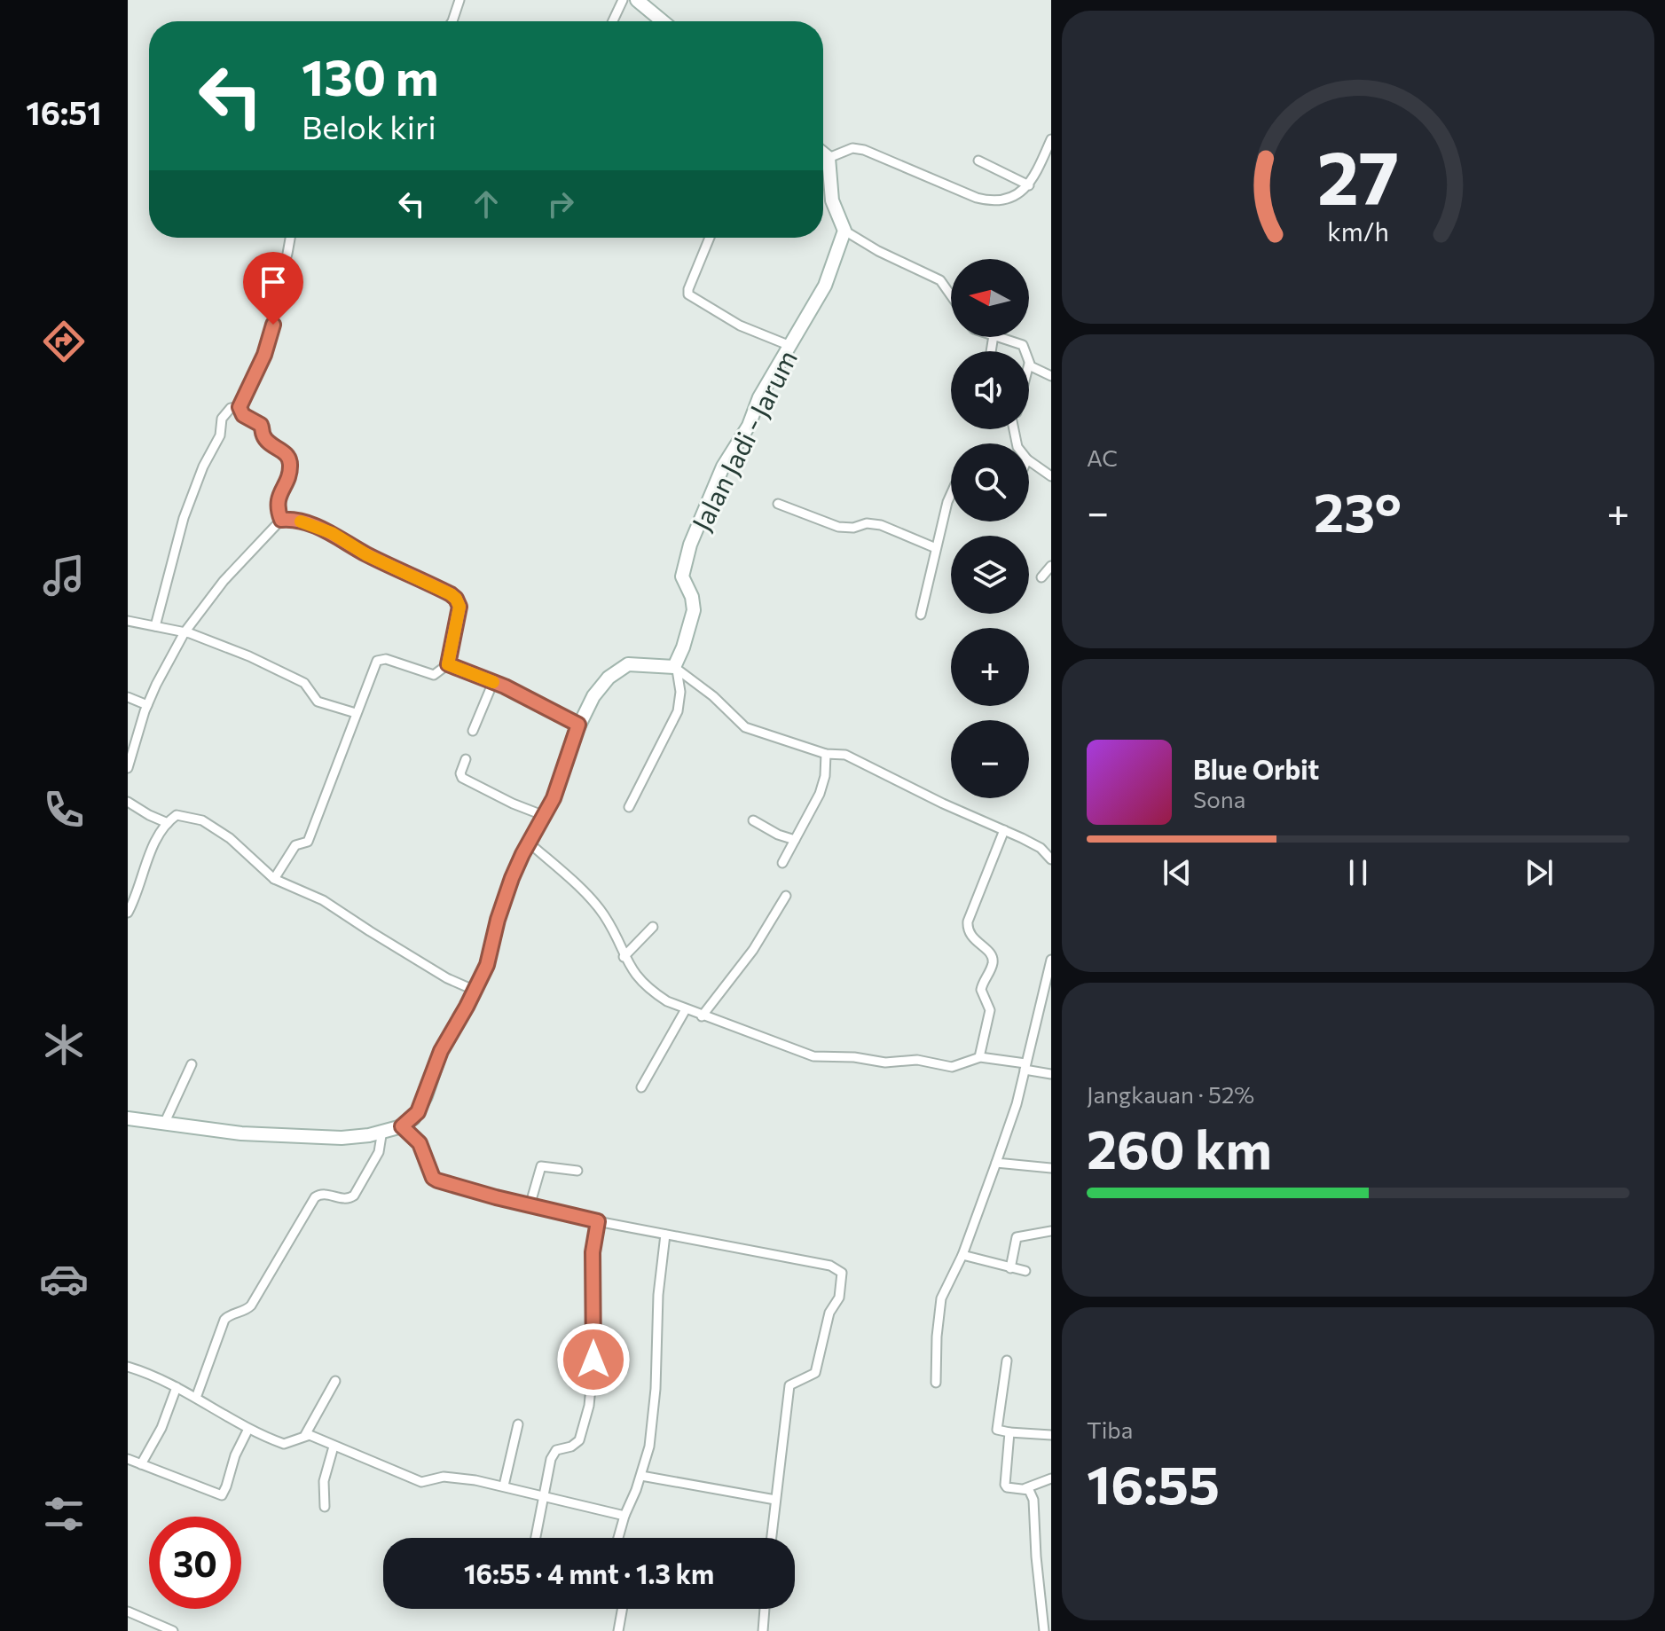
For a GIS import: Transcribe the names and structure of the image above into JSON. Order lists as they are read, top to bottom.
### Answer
{
  "streets": {
    "street": ["Jalan Jadi - Jarum"]
  },
  "north": "left",
  "page": {
    "tabs": "16:51",
    "turn": ["130 m", "Belok kiri"],
    "map_buttons": ["+", "−"],
    "tile": [
      "AC",
      ["Jangkauan · 52%", "260 km"],
      ["Tiba", "16:55"]
    ],
    "heat": ["−", "23°", "+"],
    "song": ["Blue Orbit", "Sona"],
    "limit": "30",
    "trip": "16:55 · 4 mnt · 1.3 km",
    "gauge": ["27", "km/h"]
  }
}
